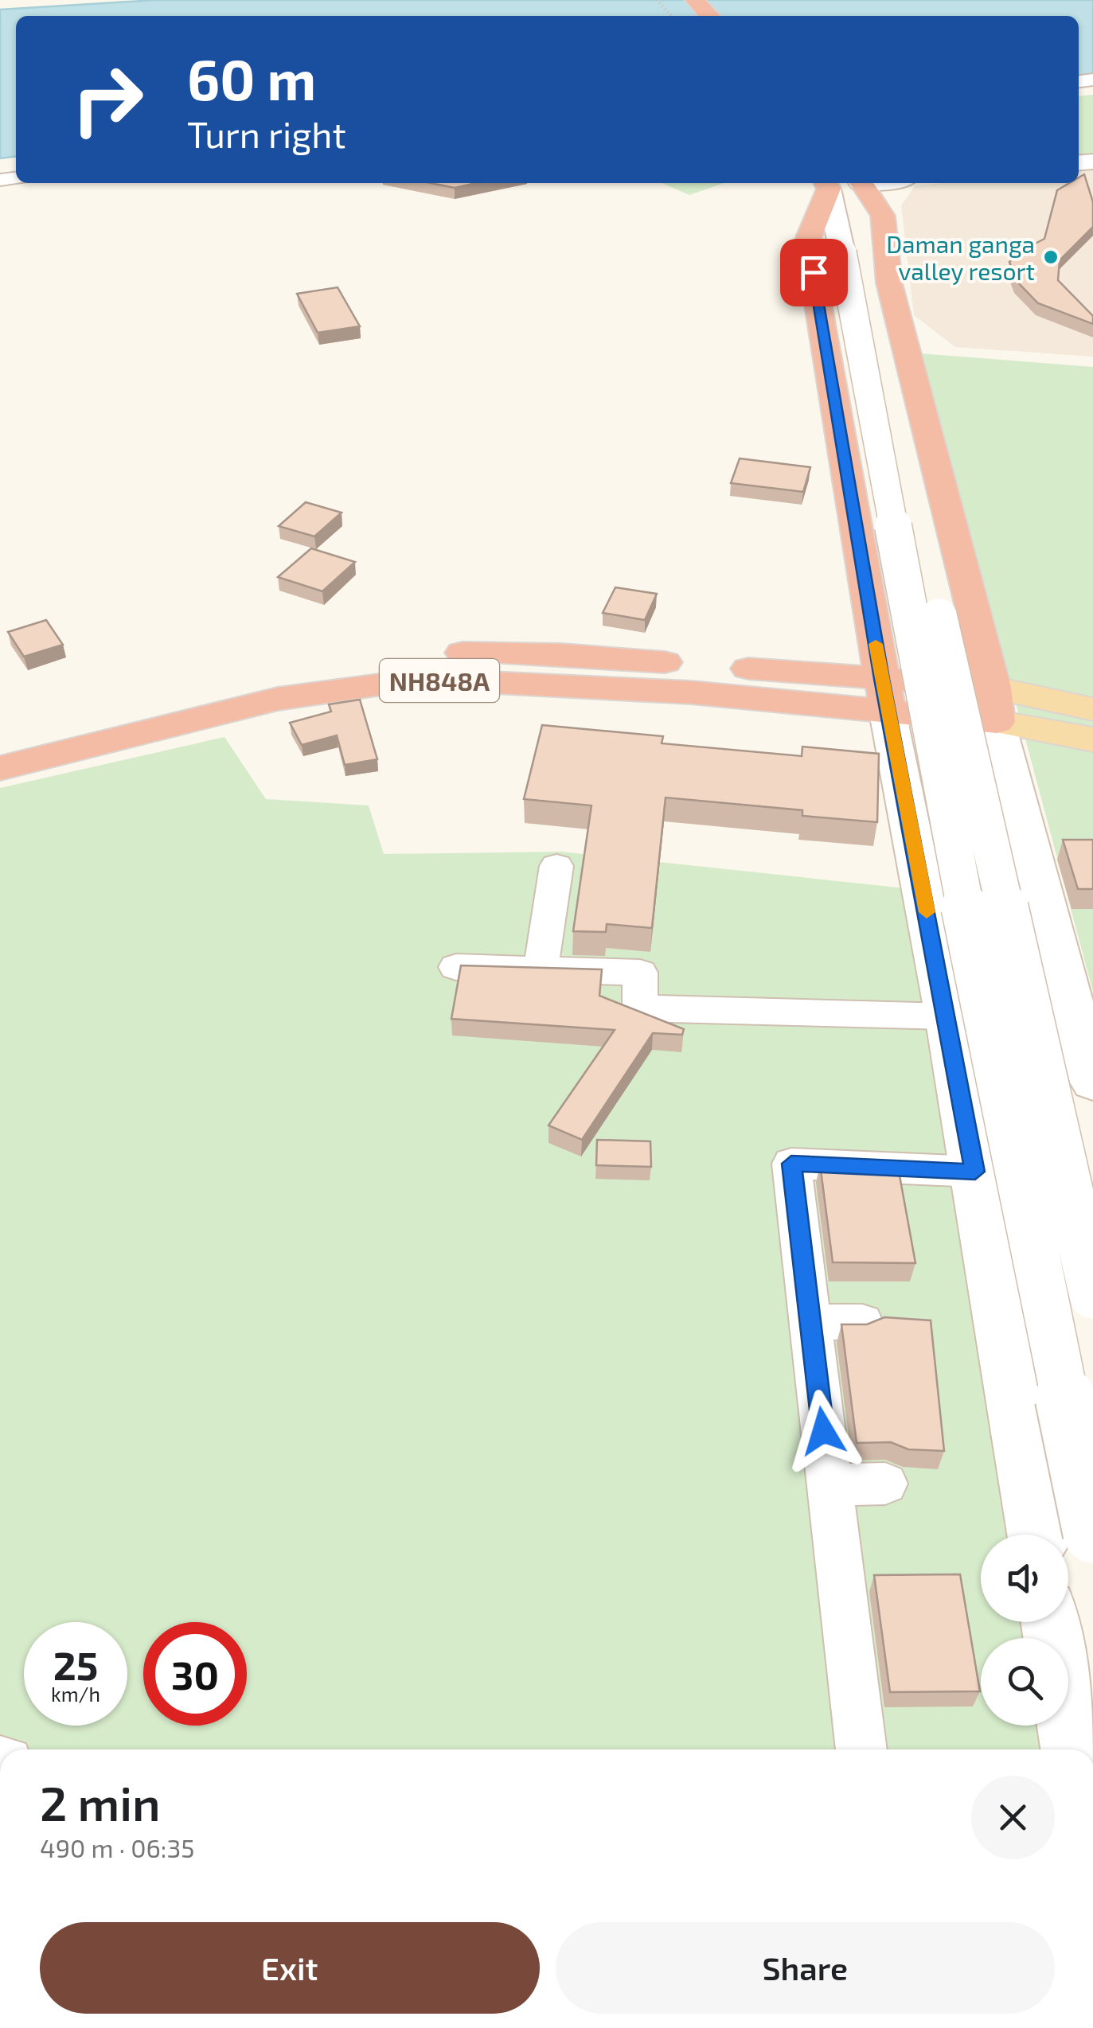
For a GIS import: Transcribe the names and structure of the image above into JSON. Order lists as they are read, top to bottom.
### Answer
{
  "streets": {
    "highway": ["NH848A"]
  },
  "places": ["Daman ganga valley resort"],
  "page": {
    "turn": ["60 m", "Turn right"],
    "speed": "25 km/h",
    "limit": "30",
    "heading": ["2 min", "490 m · 06:35"],
    "buttons": ["Exit", "Share"]
  }
}
